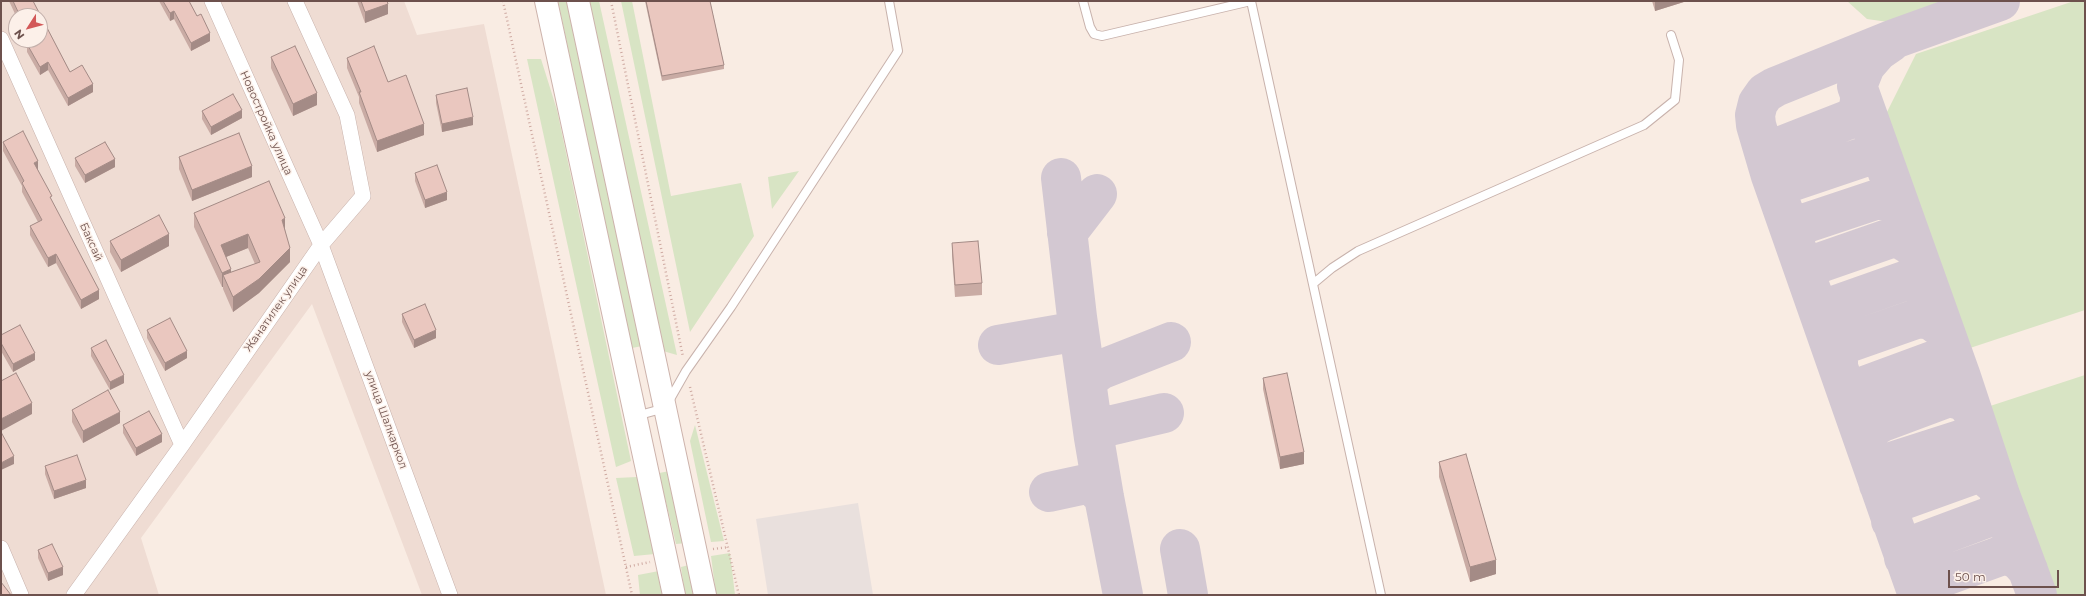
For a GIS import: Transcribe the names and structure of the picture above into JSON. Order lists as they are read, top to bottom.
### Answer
{
  "streets": {
    "street": [
      "Новостройка улица",
      "Баксай",
      "Жанатилек улица",
      "улица Шалкаркол"
    ]
  },
  "crossings": [
    ["Новостройка улица", "Жанатилек улица"],
    ["Новостройка улица", "улица Шалкаркол"],
    ["Баксай", "Жанатилек улица"],
    ["Жанатилек улица", "улица Шалкаркол"]
  ],
  "scale_bar": "50 m",
  "north": "bottom left"
}
